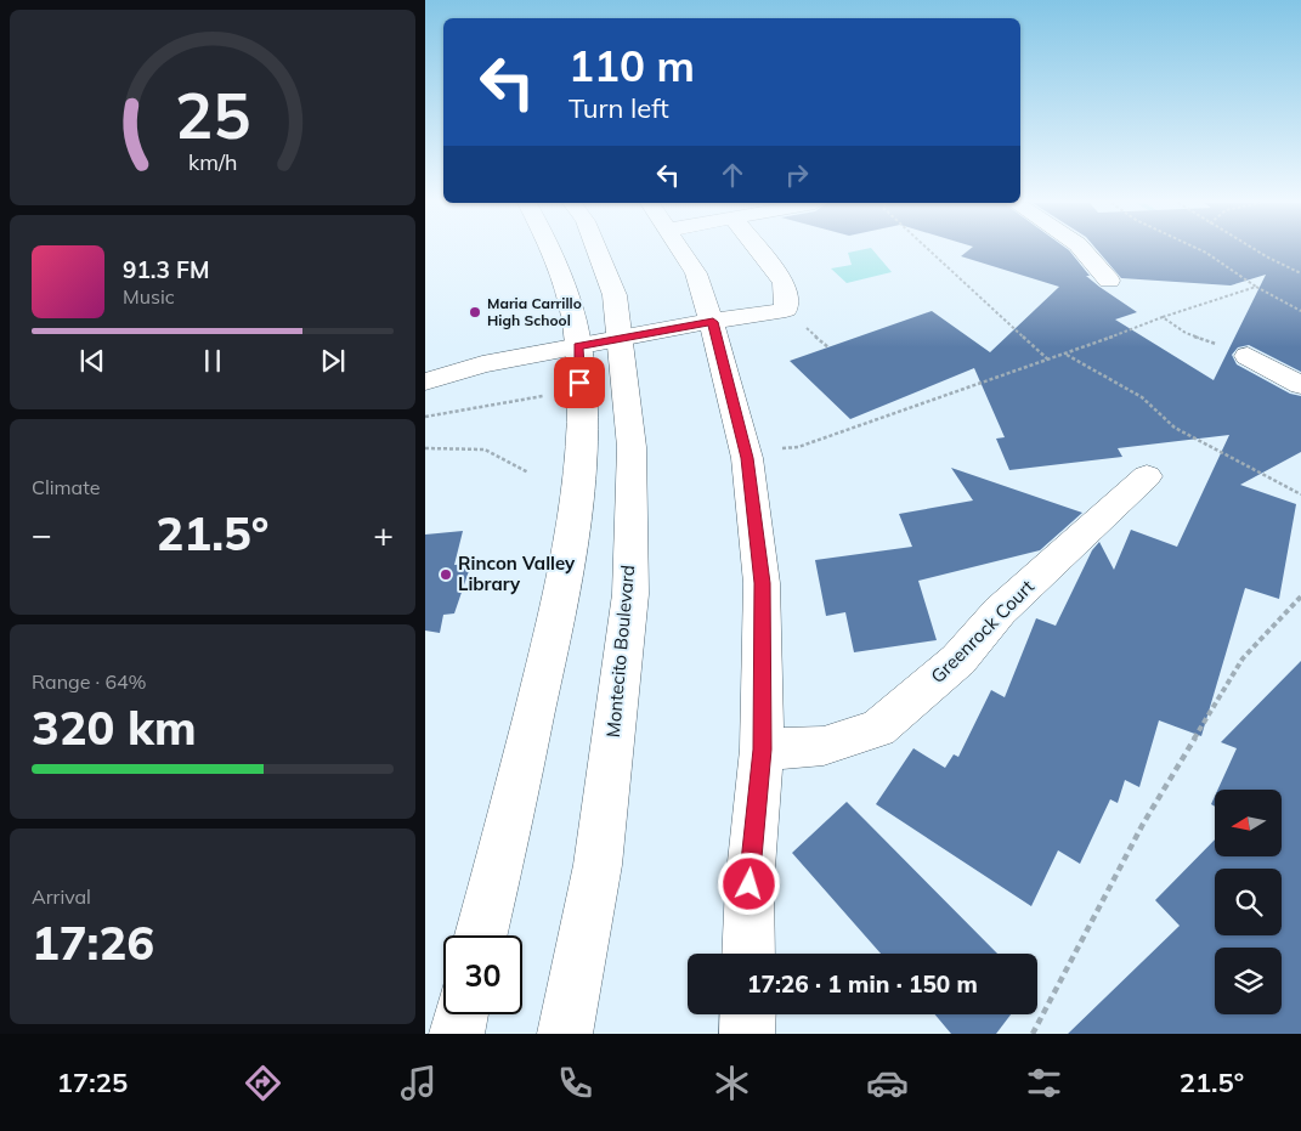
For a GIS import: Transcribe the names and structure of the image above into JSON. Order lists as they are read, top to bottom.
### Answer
{
  "streets": {
    "main road": ["Greenrock Court", "Montecito Boulevard"]
  },
  "places": ["Maria Carrillo High School", "Rincon Valley Library"],
  "north": "left",
  "page": {
    "turn": ["110 m", "Turn left"],
    "song": ["91.3 FM", "Music"],
    "tile": [
      "Climate",
      ["Range · 64%", "320 km"],
      ["Arrival", "17:26"]
    ],
    "heat": ["−", "21.5°", "+"],
    "limit": "30",
    "trip": "17:26 · 1 min · 150 m",
    "tabs": ["17:25", "21.5°"],
    "gauge": ["25", "km/h"]
  }
}
